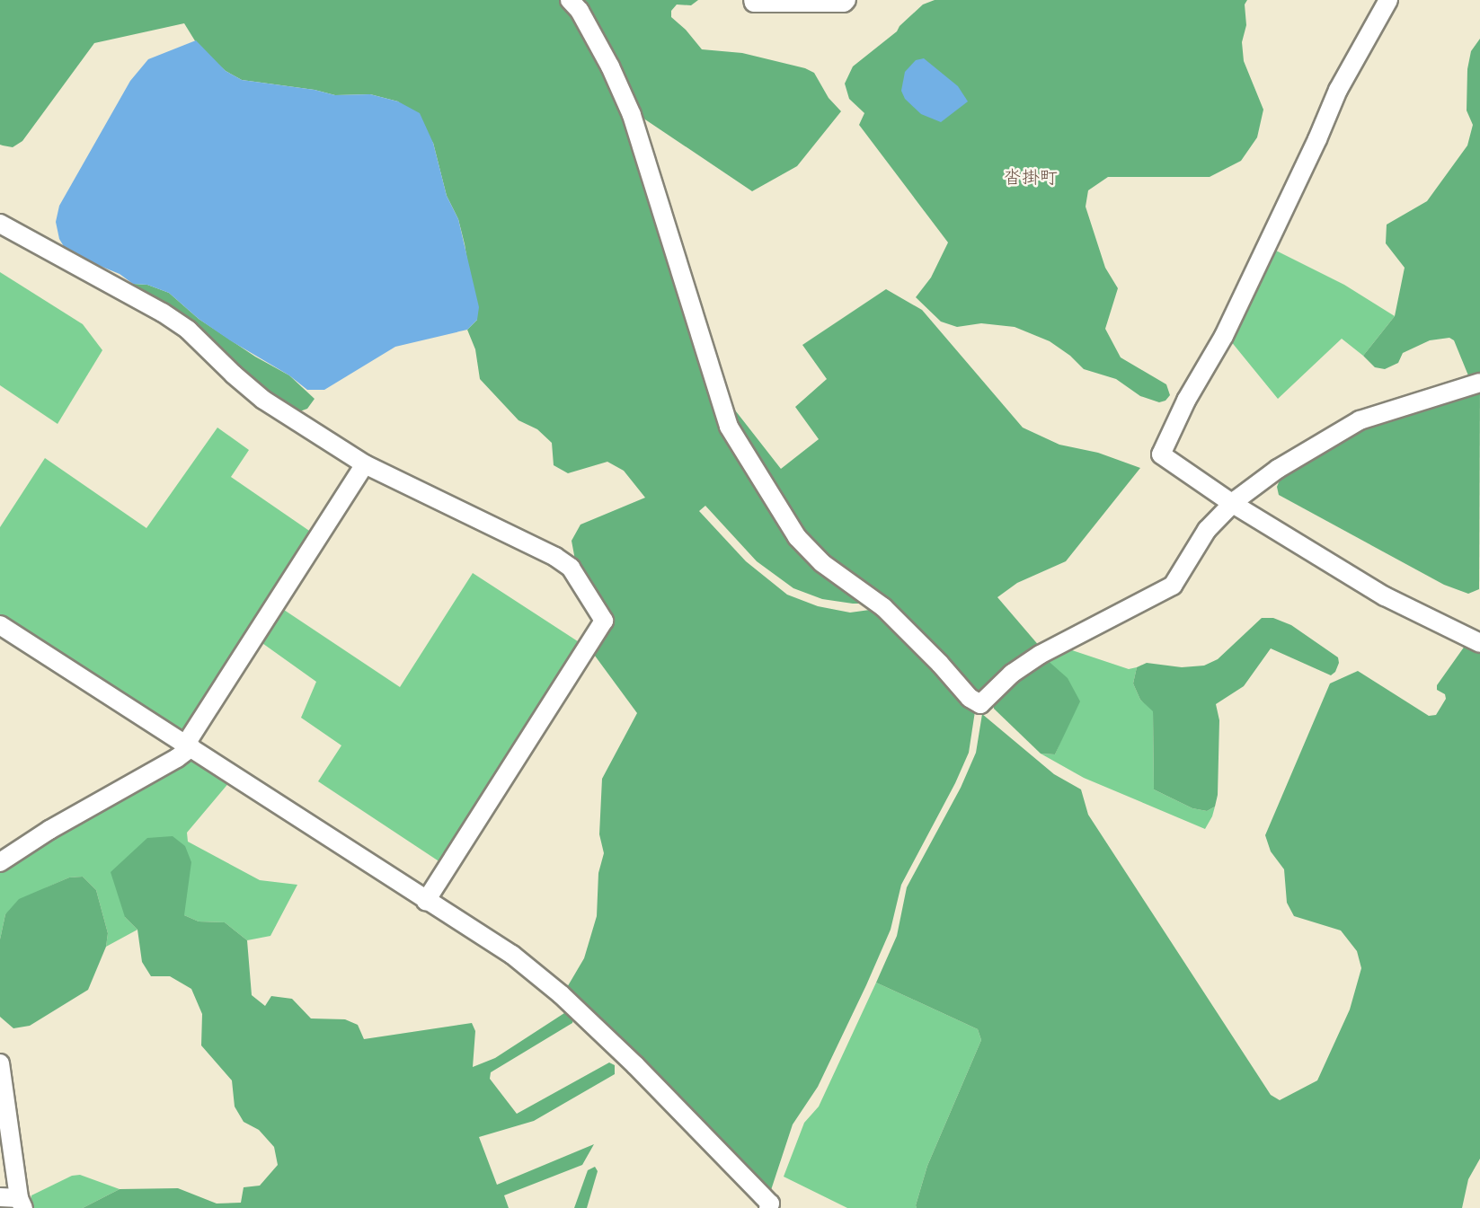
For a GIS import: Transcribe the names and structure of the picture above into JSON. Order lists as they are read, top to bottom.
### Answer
{
  "districts": ["沓掛町"]
}
